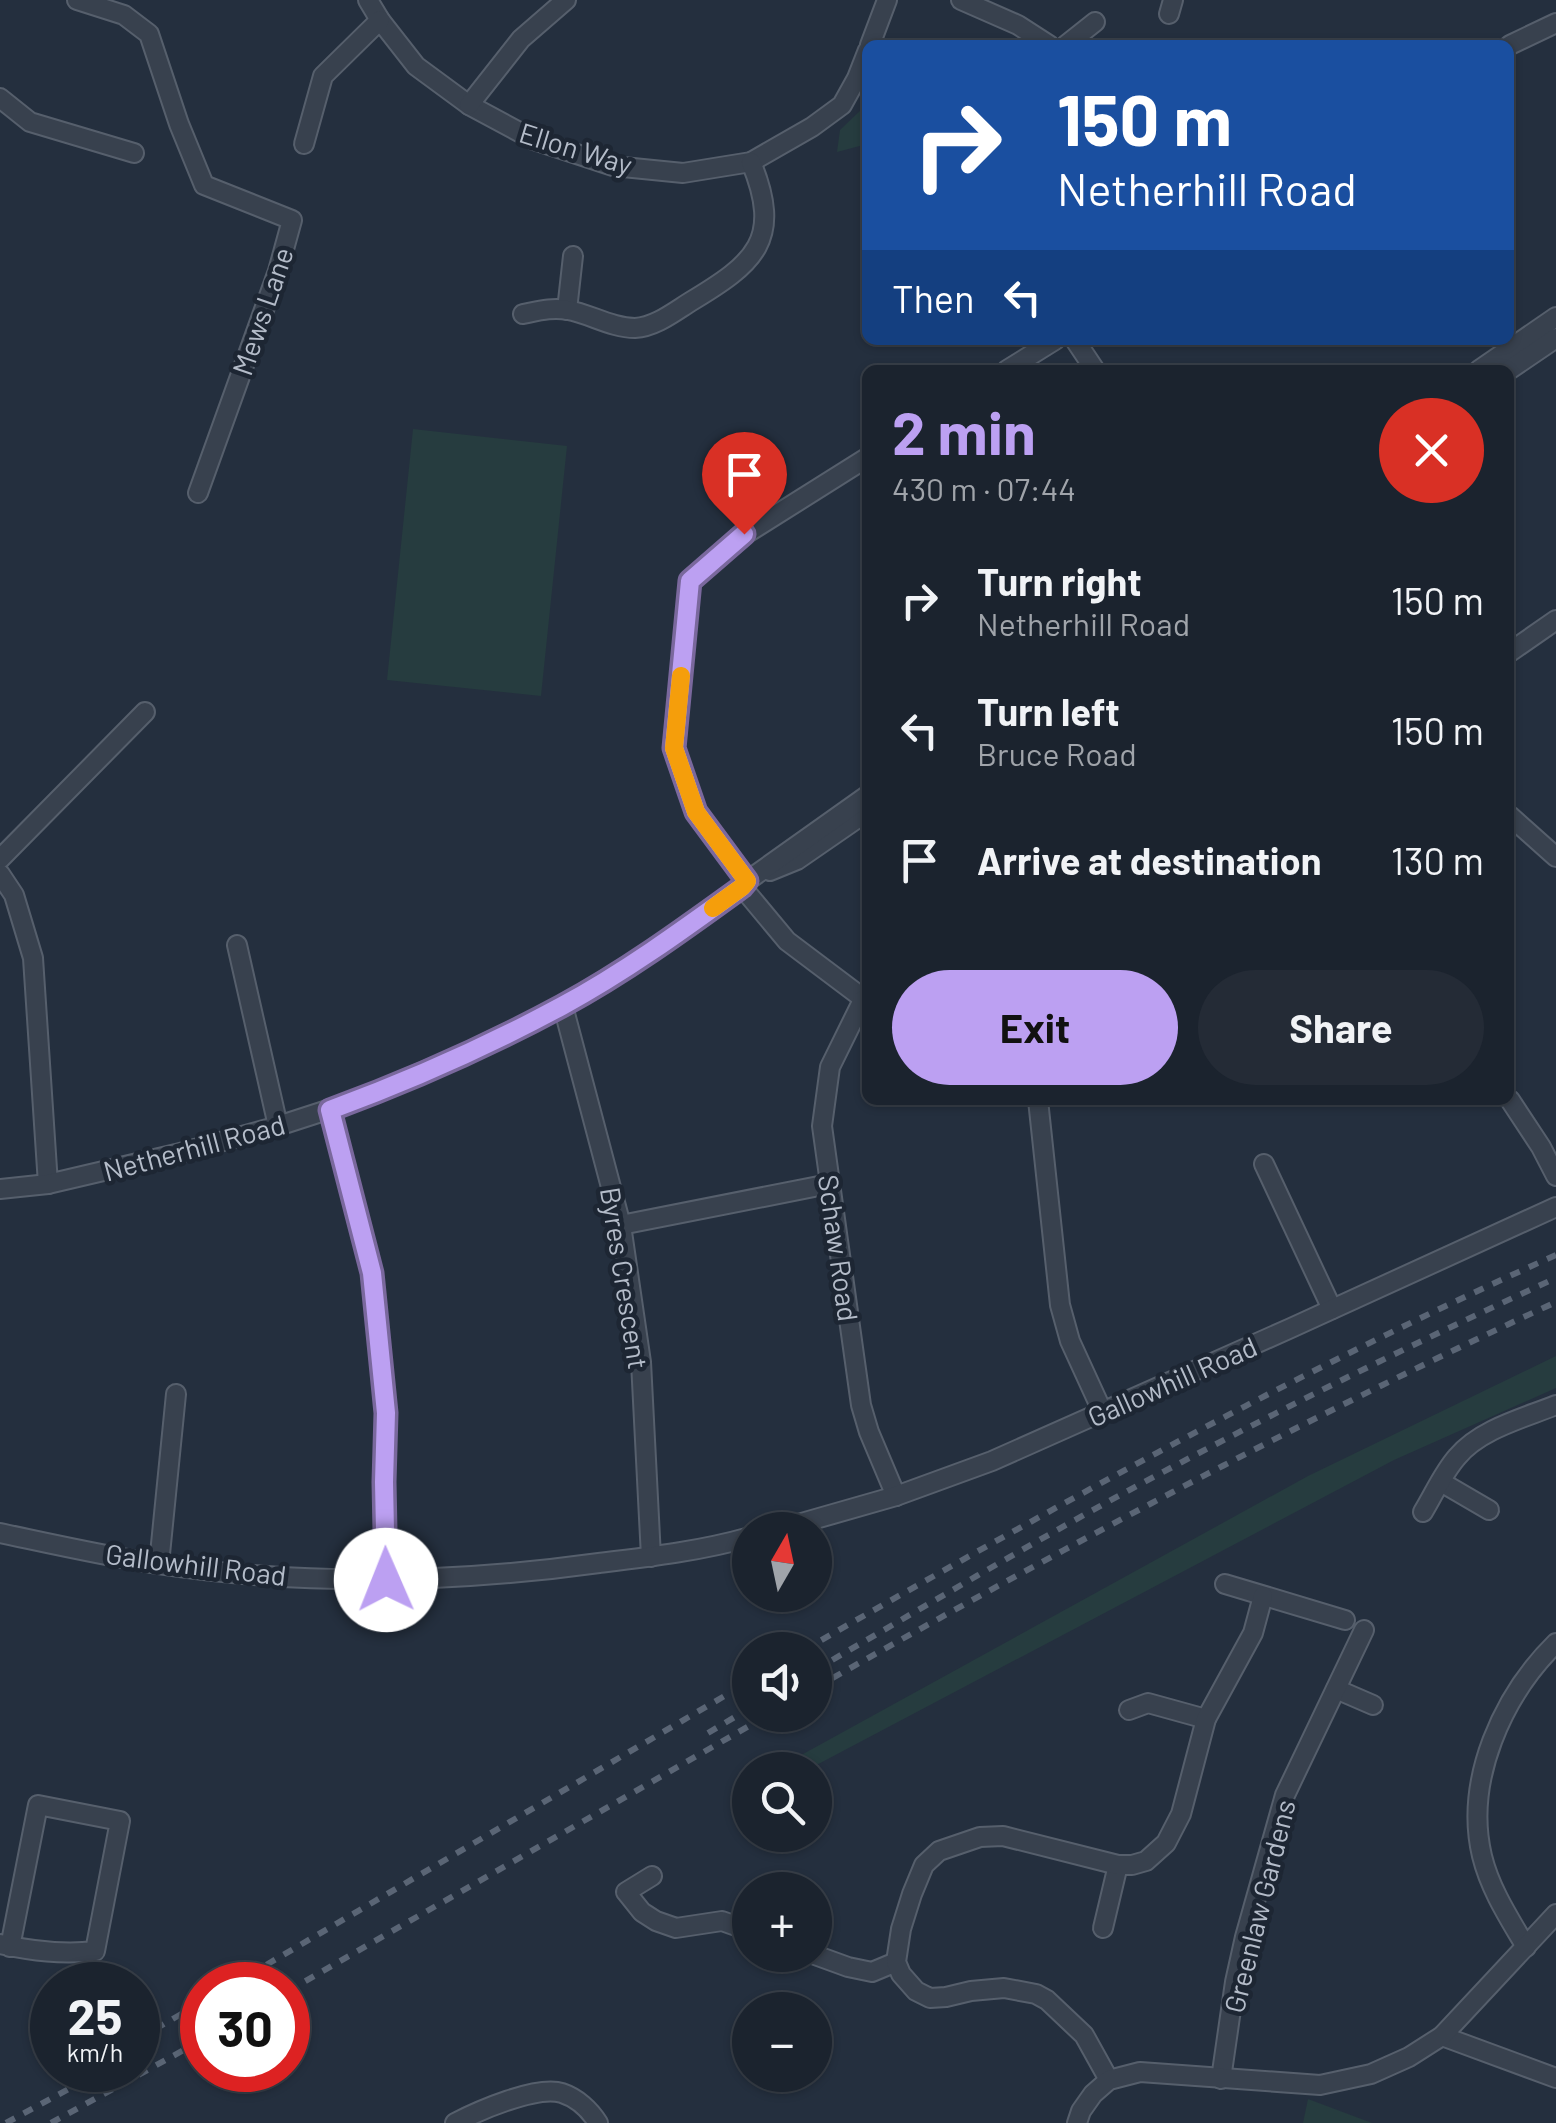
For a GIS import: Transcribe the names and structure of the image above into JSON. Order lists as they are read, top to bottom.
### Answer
{
  "streets": {
    "street": [
      "Ellon Way",
      "Mews Lane",
      "Netherhill Road",
      "Schaw Road",
      "Byres Crescent",
      "Gallowhill Road",
      "Greenlaw Gardens"
    ]
  },
  "crossings": [
    ["Netherhill Road", "Byres Crescent"],
    ["Schaw Road", "Gallowhill Road"],
    ["Byres Crescent", "Gallowhill Road"]
  ],
  "north": "top",
  "page": {
    "turn": ["150 m", "Netherhill Road"],
    "then": "Then",
    "heading": ["2 min", "430 m · 07:44"],
    "list": [
      {
        "name": "Turn right",
        "note": "Netherhill Road",
        "value": "150 m"
      },
      {
        "name": "Turn left",
        "note": "Bruce Road",
        "value": "150 m"
      },
      {
        "name": "Arrive at destination",
        "value": "130 m"
      }
    ],
    "buttons": ["Exit", "Share"],
    "map_buttons": ["+", "−"],
    "speed": "25 km/h",
    "limit": "30"
  }
}
